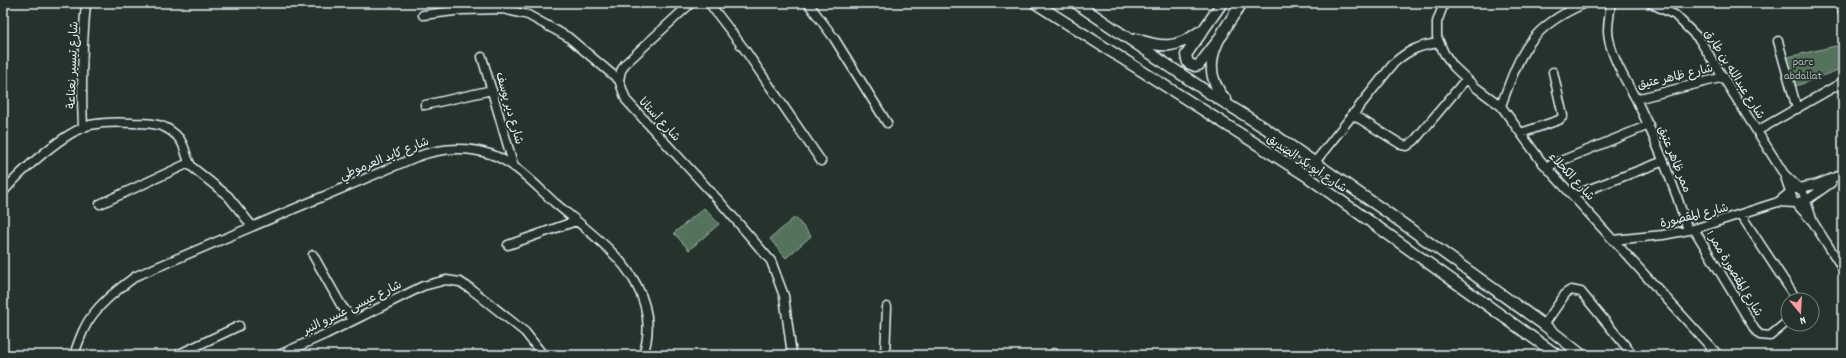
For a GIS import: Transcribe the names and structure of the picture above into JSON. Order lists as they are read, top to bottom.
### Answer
{
  "streets": {
    "main road": ["شارع أبو بكر الصديق"],
    "street": [
      "شارع تيسير نعناعة",
      "شارع عبدالله بن طارق",
      "شارع ظاهر عتيق",
      "شارع دير يوسف",
      "شارع أستانا",
      "شارع كايد العرموطي",
      "ممر ظاهر عتيق",
      "شارع الكحلاء",
      "شارع المقصورة",
      "شارع المقصورة ممر 1",
      "شارع عيسى عسرو النبر"
    ]
  },
  "crossings": [
    ["شارع عبدالله بن طارق", "شارع ظاهر عتيق"],
    ["شارع عبدالله بن طارق", "شارع المقصورة"],
    ["شارع ظاهر عتيق", "ممر ظاهر عتيق"],
    ["شارع دير يوسف", "شارع كايد العرموطي"],
    ["ممر ظاهر عتيق", "شارع المقصورة"],
    ["ممر ظاهر عتيق", "شارع المقصورة ممر 1"],
    ["شارع الكحلاء", "شارع المقصورة"],
    ["شارع المقصورة", "شارع المقصورة ممر 1"]
  ],
  "parks": ["parc abdallat"],
  "north": "bottom"
}
